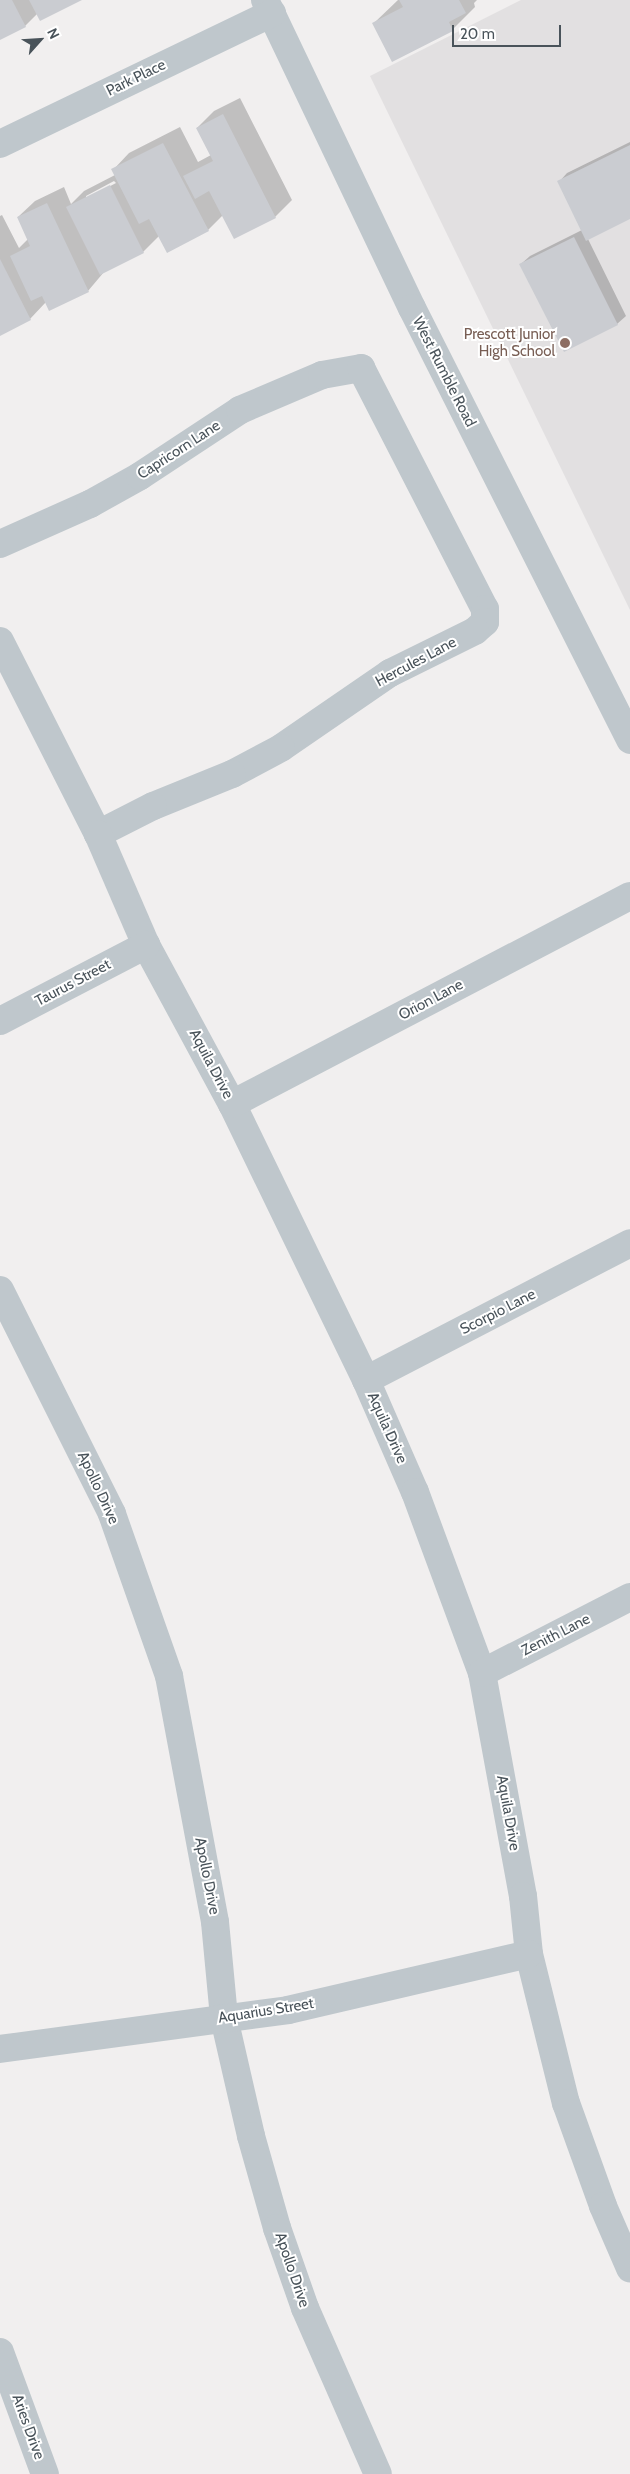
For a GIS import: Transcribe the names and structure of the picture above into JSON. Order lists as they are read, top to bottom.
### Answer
{
  "streets": {
    "street": [
      "Park Place",
      "West Rumble Road",
      "Capricorn Lane",
      "Hercules Lane",
      "Taurus Street",
      "Orion Lane",
      "Aquila Drive",
      "Scorpio Lane",
      "Apollo Drive",
      "Zenith Lane",
      "Aquarius Street",
      "Aries Drive"
    ]
  },
  "crossings": [
    ["Park Place", "West Rumble Road"],
    ["Capricorn Lane", "Hercules Lane"],
    ["Hercules Lane", "Aquila Drive"],
    ["Taurus Street", "Aquila Drive"],
    ["Orion Lane", "Aquila Drive"],
    ["Aquila Drive", "Scorpio Lane"],
    ["Aquila Drive", "Zenith Lane"],
    ["Aquila Drive", "Aquarius Street"],
    ["Apollo Drive", "Aquarius Street"]
  ],
  "places": ["Prescott Junior High School"],
  "scale_bar": "20 m",
  "north": "top right"
}
